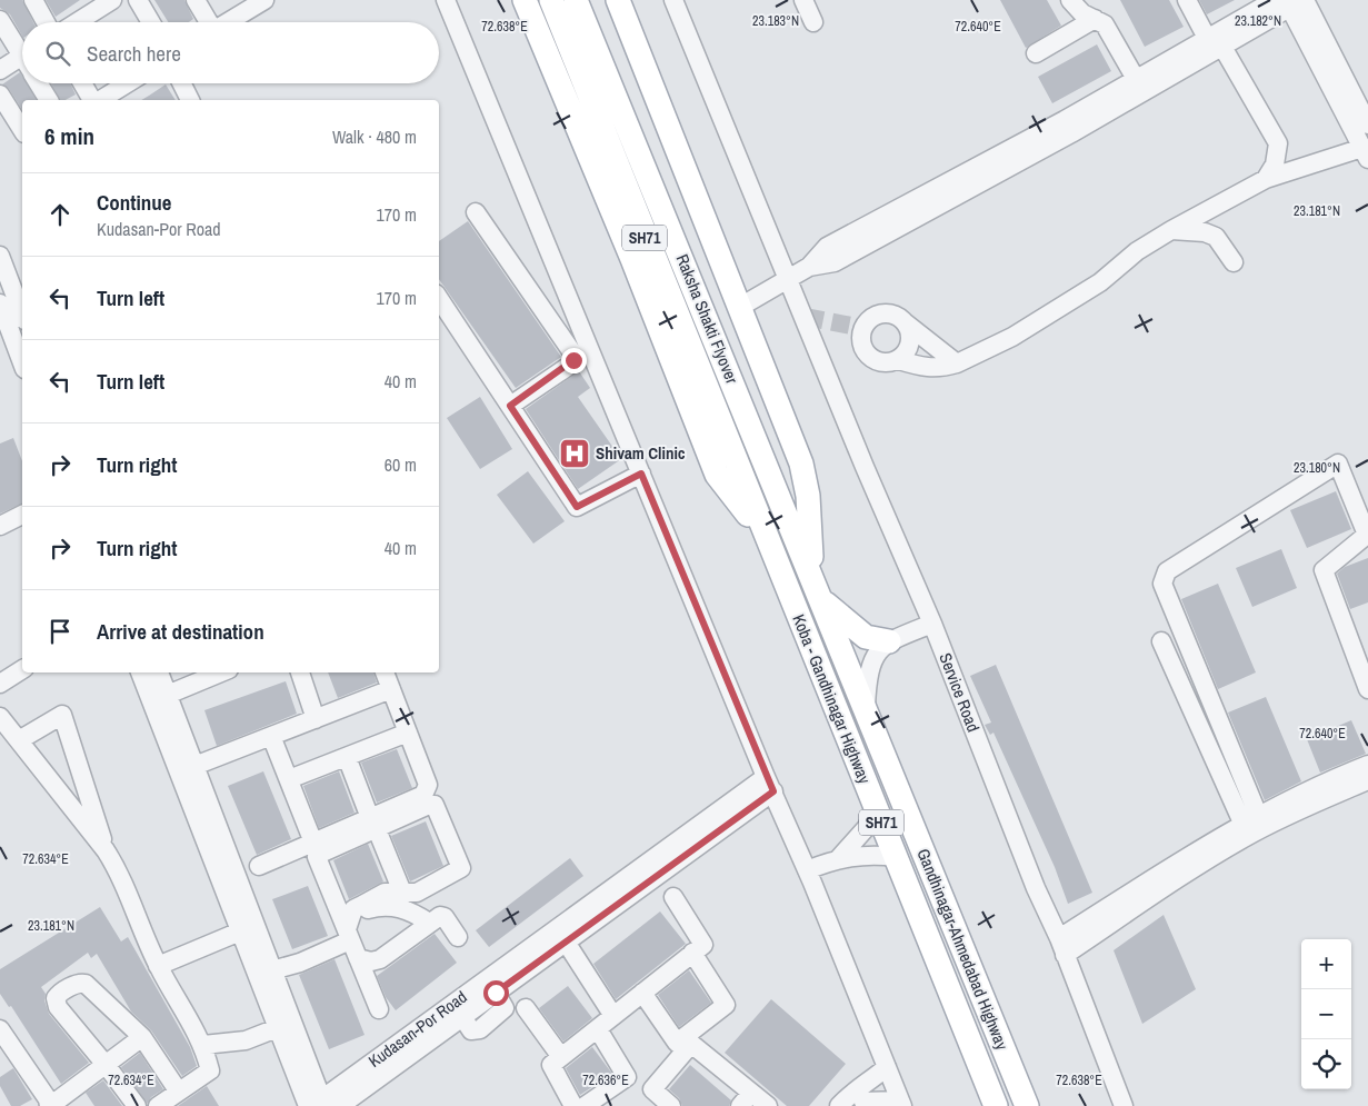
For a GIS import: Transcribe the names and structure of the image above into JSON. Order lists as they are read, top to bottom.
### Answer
{
  "streets": {
    "main road": [
      "SH71",
      "Raksha Shakti Flyover",
      "Koba - Gandhinagar Highway",
      "Gandhinagar-Ahmedabad Highway"
    ],
    "street": ["Service Road", "Kudasan-Por Road"]
  },
  "crossings": [
    ["Raksha Shakti Flyover", "Koba - Gandhinagar Highway"],
    ["Raksha Shakti Flyover", "Gandhinagar-Ahmedabad Highway"]
  ],
  "places": {
    "hospital": ["Shivam Clinic"]
  },
  "page": {
    "search": "Search here",
    "heading": ["6 min", "Walk · 480 m"],
    "list": [
      ["Continue", "Kudasan-Por Road", "170 m"],
      ["Turn left", "170 m"],
      ["Turn left", "40 m"],
      ["Turn right", "60 m"],
      ["Turn right", "40 m"],
      "Arrive at destination"
    ],
    "map_buttons": ["+", "−"]
  },
  "coordinates": [
    "23.183°N",
    "23.182°N",
    "72.638°E",
    "72.640°E",
    "23.181°N",
    "23.180°N",
    "72.634°E",
    "72.636°E"
  ]
}
